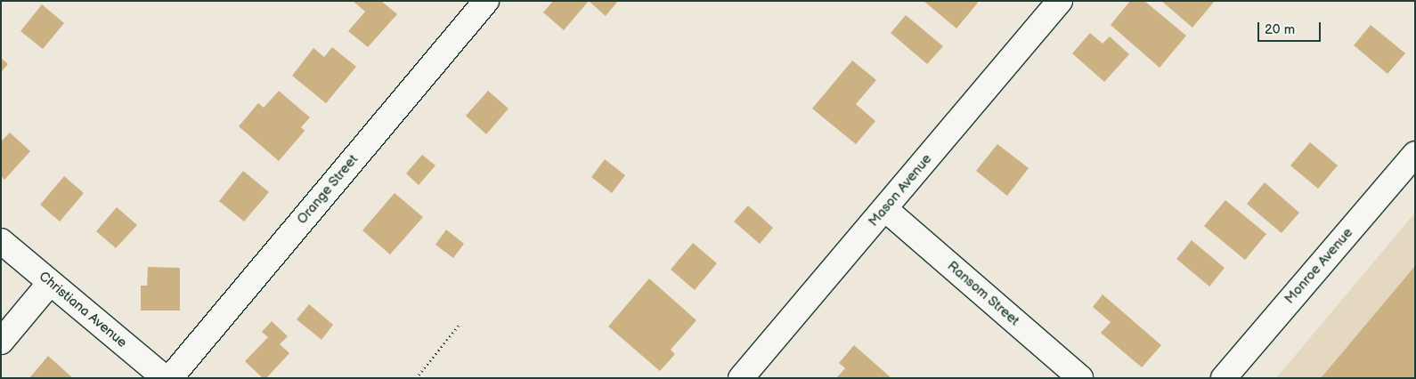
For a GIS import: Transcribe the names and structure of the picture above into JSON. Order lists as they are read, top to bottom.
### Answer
{
  "streets": {
    "street": [
      "Orange Street",
      "Mason Avenue",
      "Monroe Avenue",
      "Ransom Street",
      "Christiana Avenue"
    ]
  },
  "crossings": [
    ["Mason Avenue", "Ransom Street"]
  ],
  "scale_bar": "20 m"
}
